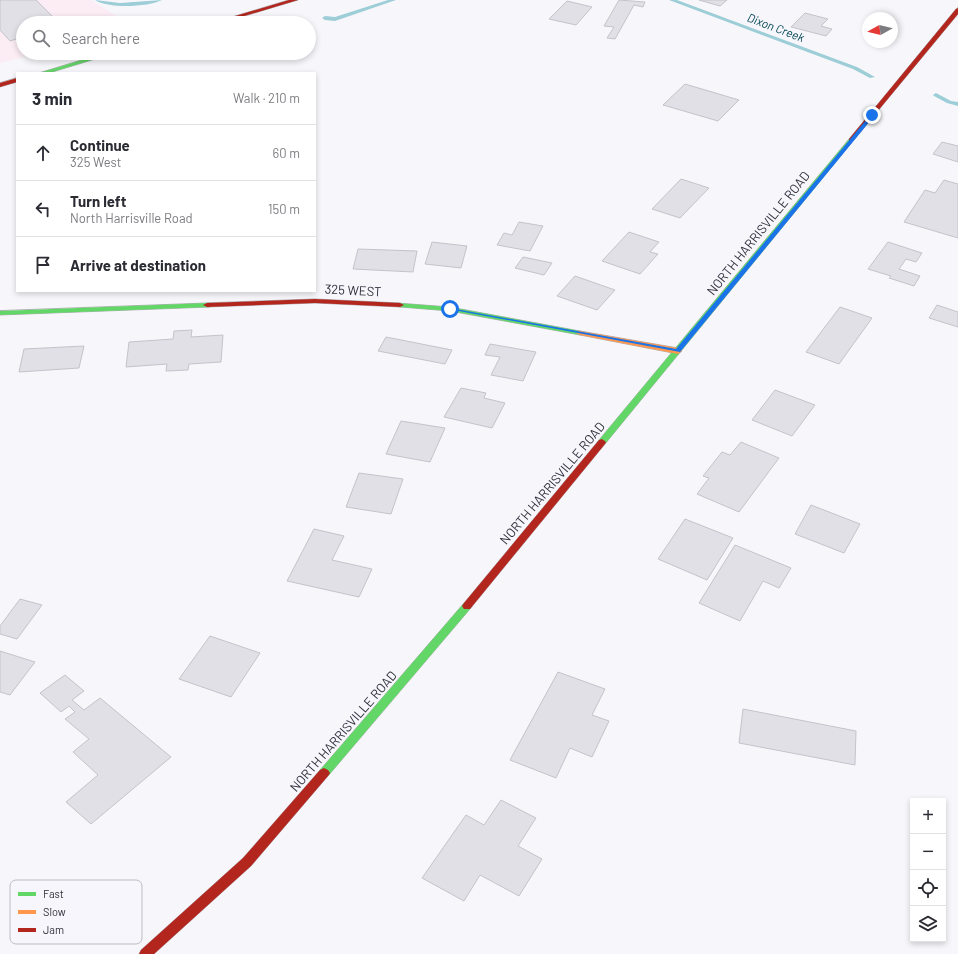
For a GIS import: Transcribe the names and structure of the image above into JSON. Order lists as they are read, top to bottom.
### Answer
{
  "streets": {
    "street": ["NORTH HARRISVILLE ROAD", "325 WEST"]
  },
  "crossings": [
    ["NORTH HARRISVILLE ROAD", "325 WEST"]
  ],
  "water": ["Dixon Creek"],
  "legend": ["Fast", "Slow", "Jam"],
  "north": "left",
  "page": {
    "search": "Search here",
    "heading": ["3 min", "Walk · 210 m"],
    "list": [
      ["Continue", "325 West", "60 m"],
      ["Turn left", "North Harrisville Road", "150 m"],
      "Arrive at destination"
    ],
    "map_buttons": ["+", "−"]
  }
}
